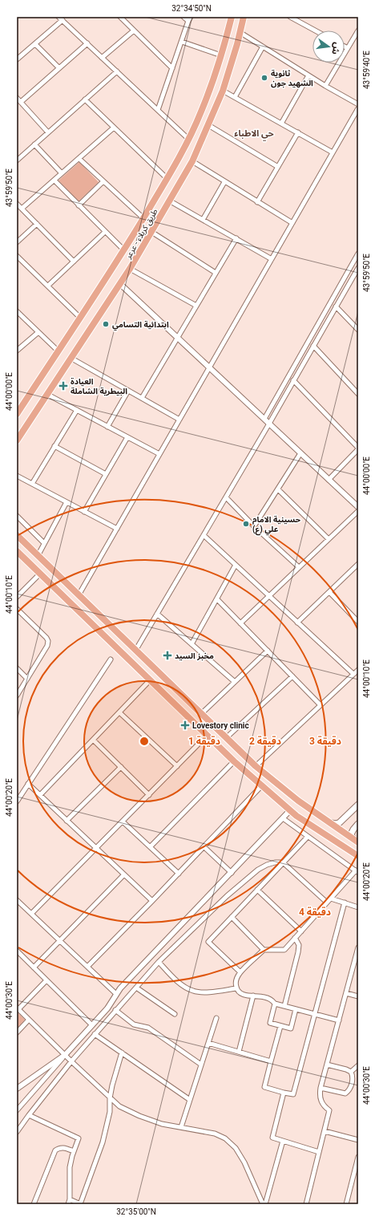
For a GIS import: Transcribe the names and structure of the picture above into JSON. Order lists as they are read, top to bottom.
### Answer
{
  "streets": {
    "main road": ["طريق كربلاء - عرعر"]
  },
  "districts": ["حي الاطباء"],
  "places": {
    "other": ["ثانوية الشهيد جون", "ابتدائية التسامي", "حسينية الامام علي (ع)"],
    "health": ["العيادة البيطرية الشاملة", "مخبز السيد", "Lovestory clinic"]
  },
  "north": "right",
  "coordinates": [
    "32°34'50\"N",
    "43°59'40\"E",
    "43°59'50\"E",
    "44°00'00\"E",
    "44°00'10\"E",
    "44°00'20\"E",
    "44°00'30\"E",
    "32°35'00\"N"
  ],
  "rings": [
    "1 دقيقة",
    "2 دقيقة",
    "3 دقيقة",
    "4 دقيقة"
  ]
}
